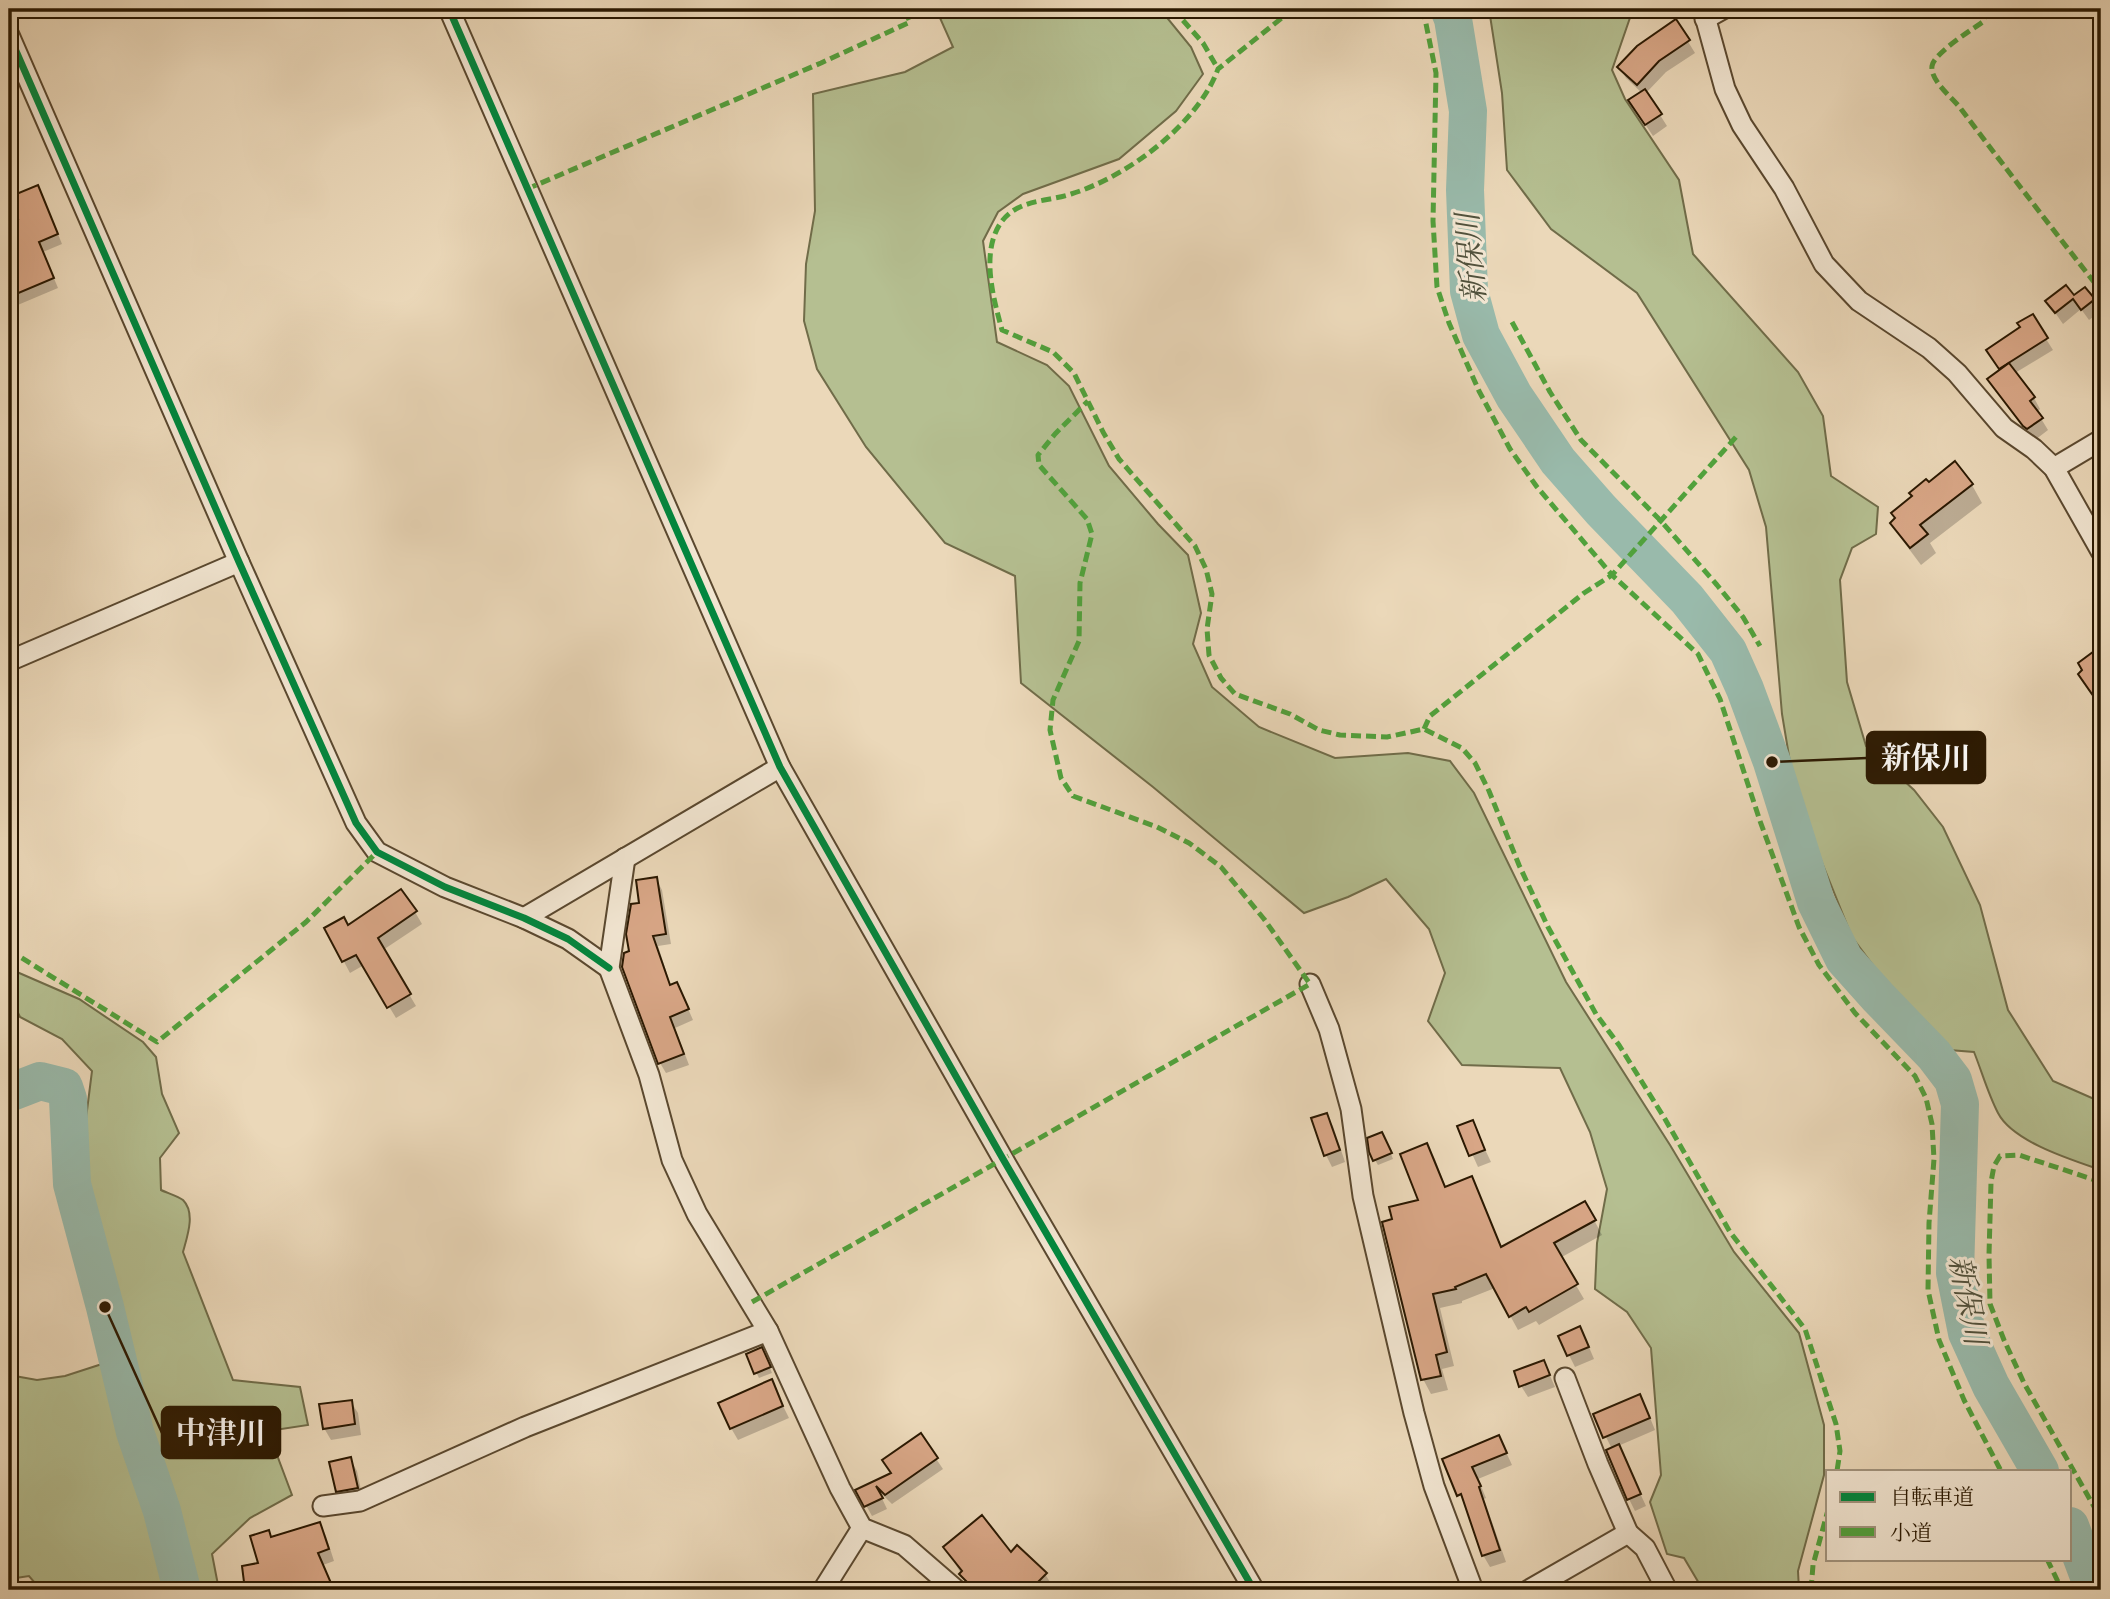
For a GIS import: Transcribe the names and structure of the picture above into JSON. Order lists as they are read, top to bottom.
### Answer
{
  "water": ["新保川"],
  "places": ["新保川", "中津川"],
  "legend": ["自転車道", "小道"]
}
